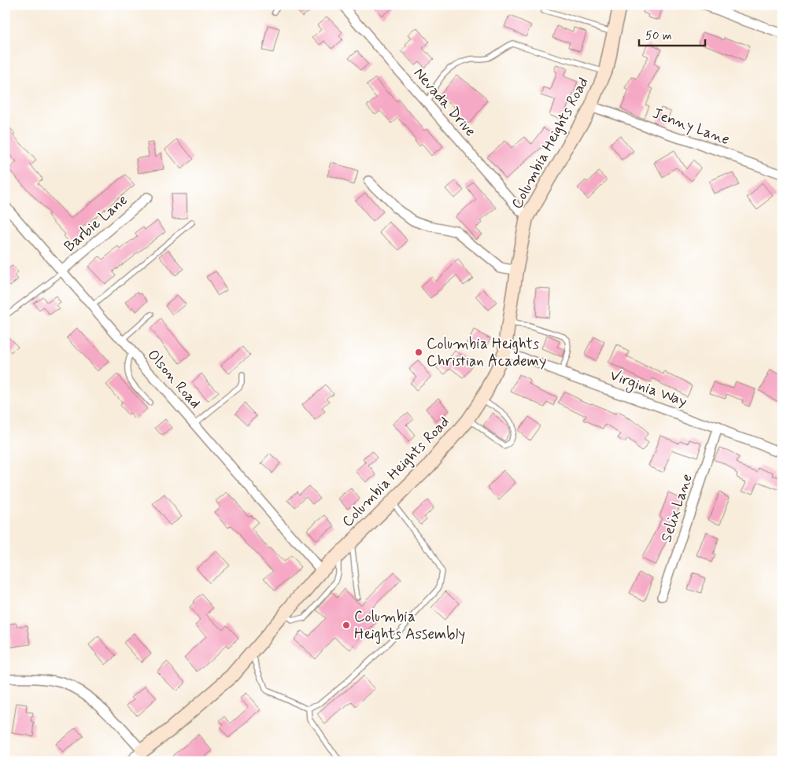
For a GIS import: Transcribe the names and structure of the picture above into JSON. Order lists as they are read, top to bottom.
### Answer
{
  "streets": {
    "street": [
      "Nevada Drive",
      "Jenny Lane",
      "Columbia Heights Road",
      "Barbie Lane",
      "Olson Road",
      "Virginia Way",
      "Selix Lane"
    ]
  },
  "crossings": [
    ["Nevada Drive", "Columbia Heights Road"],
    ["Jenny Lane", "Columbia Heights Road"],
    ["Columbia Heights Road", "Olson Road"],
    ["Columbia Heights Road", "Virginia Way"],
    ["Barbie Lane", "Olson Road"],
    ["Virginia Way", "Selix Lane"]
  ],
  "places": ["Columbia Heights Christian Academy", "Columbia Heights Assembly"],
  "scale_bar": "50 m"
}
